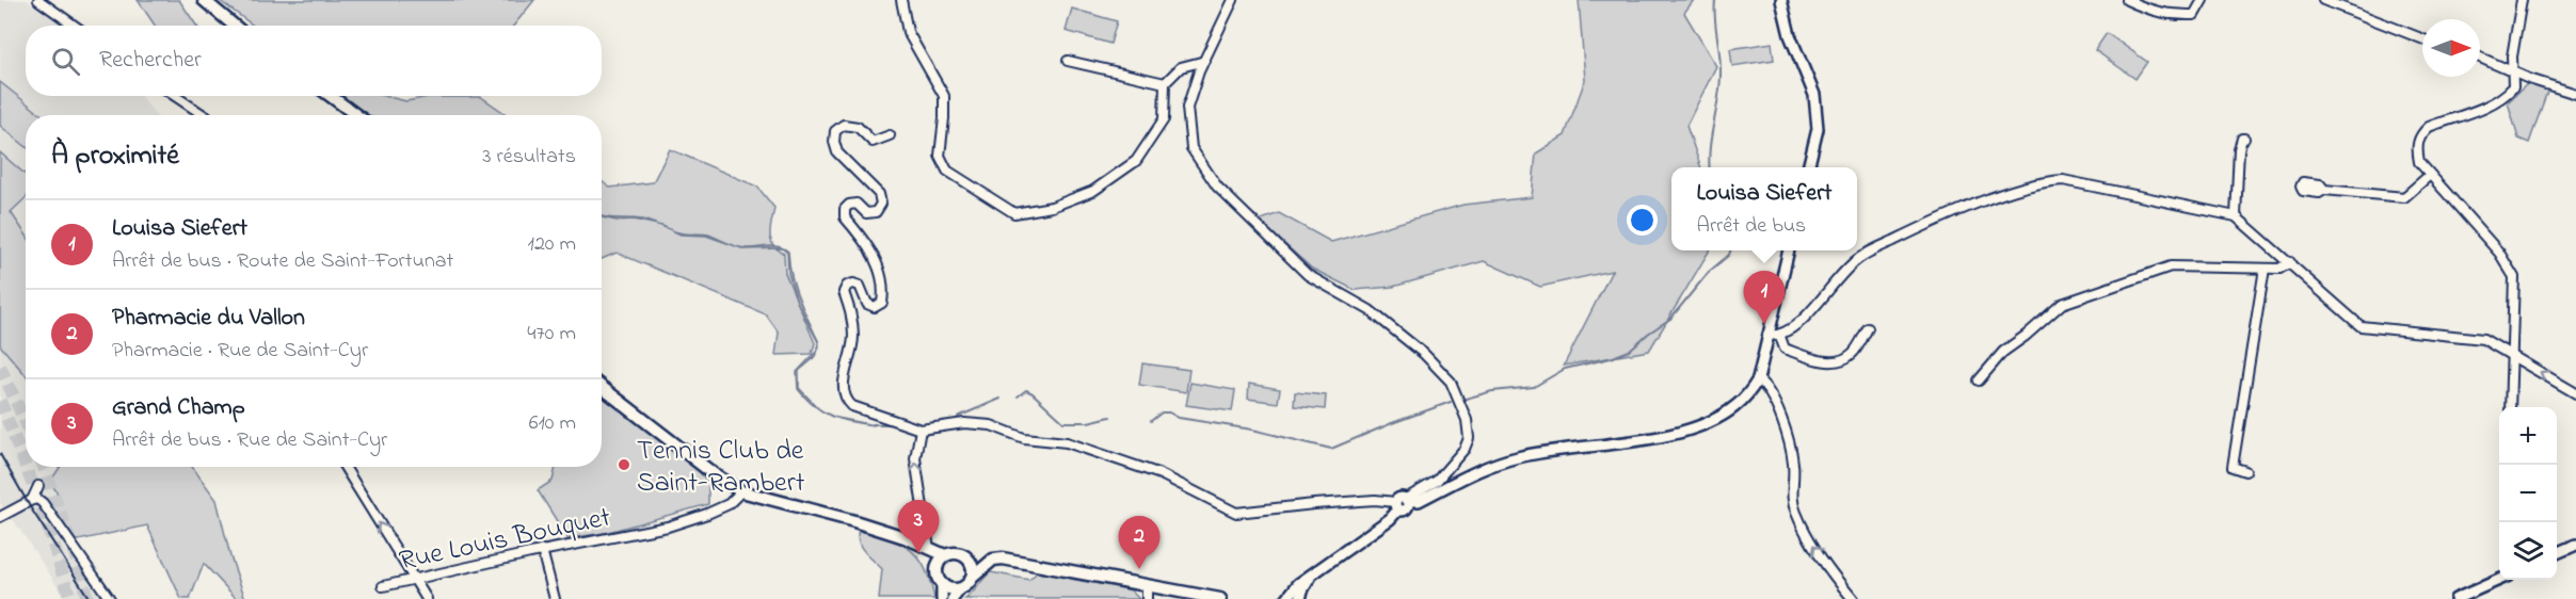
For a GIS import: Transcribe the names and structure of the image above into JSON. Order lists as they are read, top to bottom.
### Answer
{
  "streets": {
    "street": ["Rue Louis Bouquet"]
  },
  "places": ["Tennis Club de Saint-Rambert"],
  "north": "right",
  "page": {
    "search": "Rechercher",
    "heading": ["À proximité", "3 résultats"],
    "popup": ["Louisa Siefert", "Arrêt de bus"],
    "list": [
      {
        "mark": "1",
        "name": "Louisa Siefert",
        "note": "Arrêt de bus · Route de Saint-Fortunat",
        "value": "120 m"
      },
      {
        "mark": "2",
        "name": "Pharmacie du Vallon",
        "note": "Pharmacie · Rue de Saint-Cyr",
        "value": "470 m"
      },
      {
        "mark": "3",
        "name": "Grand Champ",
        "note": "Arrêt de bus · Rue de Saint-Cyr",
        "value": "610 m"
      }
    ],
    "pins": ["1", "3", "2"],
    "map_buttons": ["+", "−"]
  }
}
